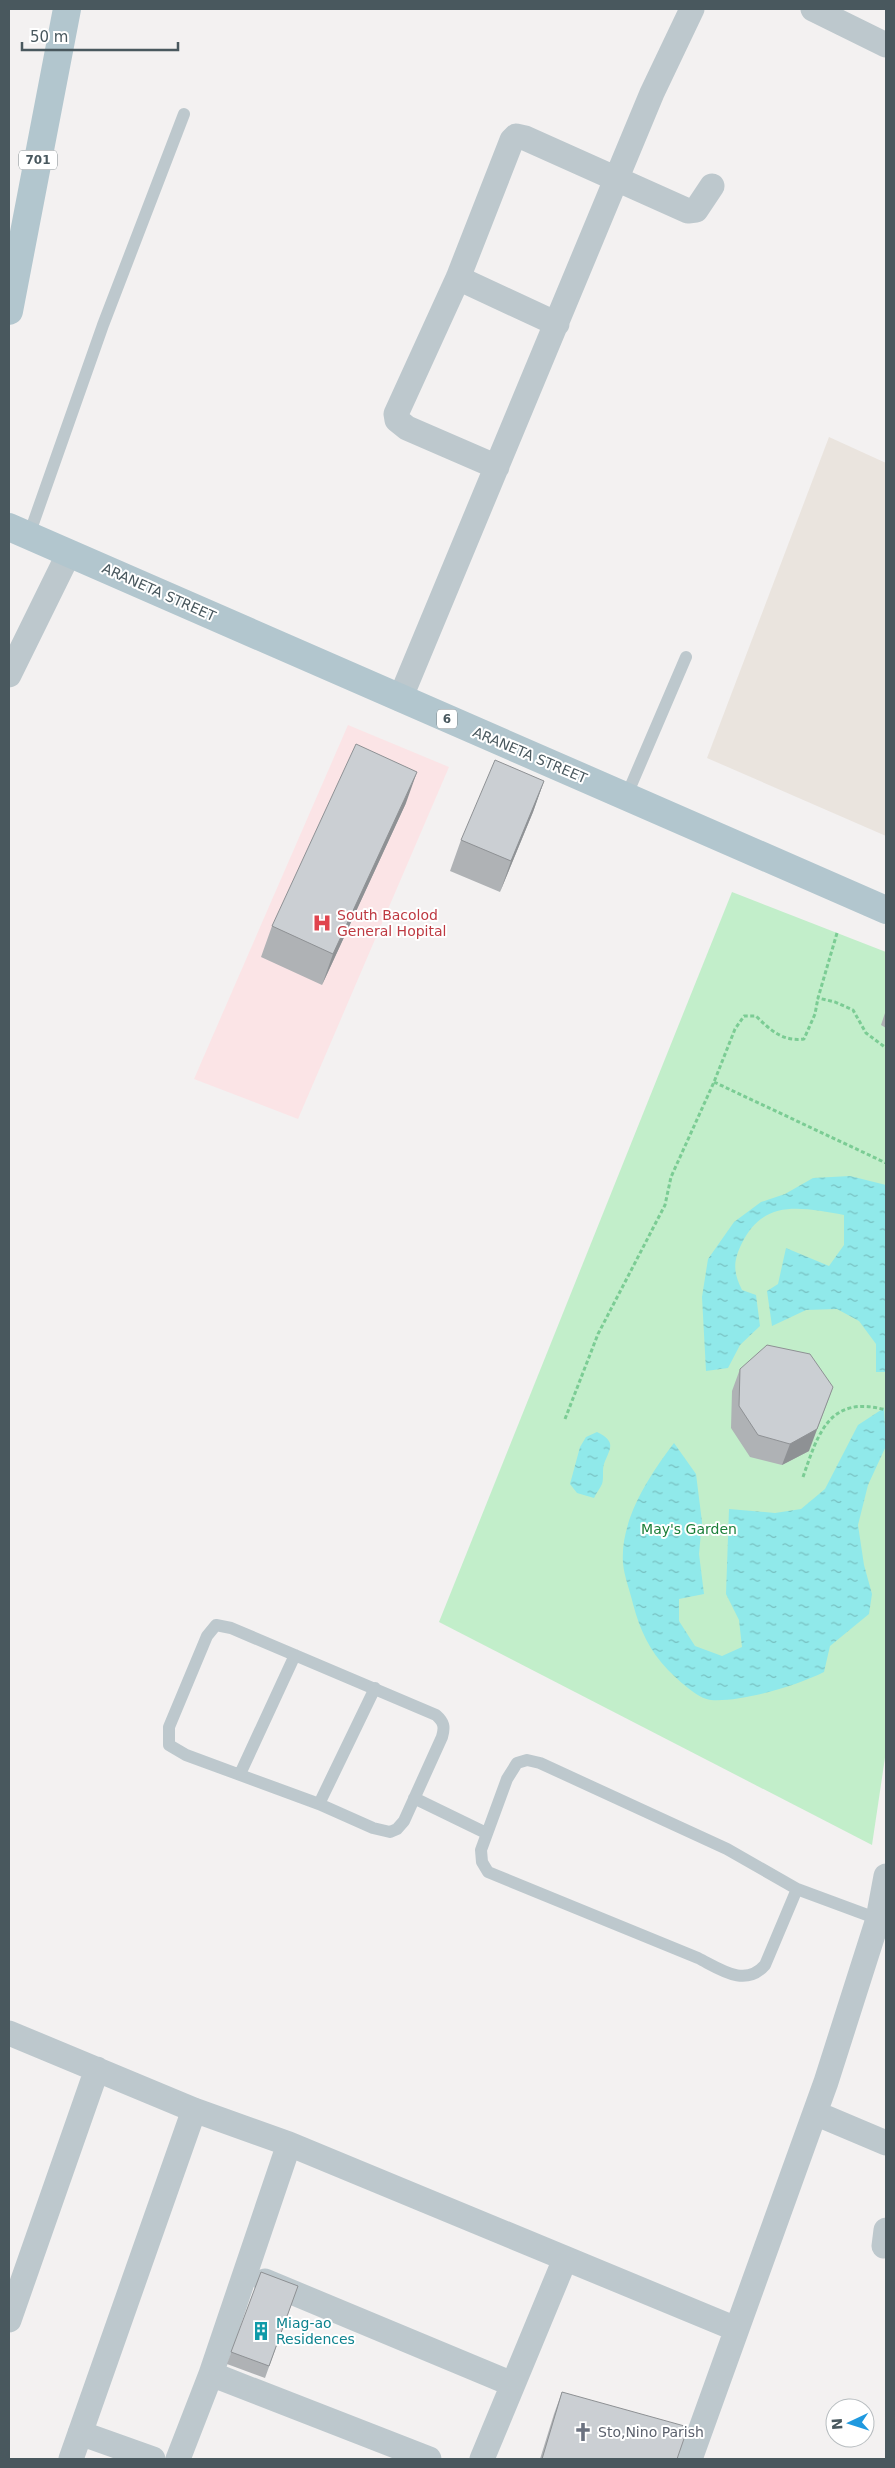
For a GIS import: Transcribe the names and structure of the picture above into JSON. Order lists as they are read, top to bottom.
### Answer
{
  "streets": {
    "main road": ["701", "ARANETA STREET", "6"]
  },
  "parks": ["May's Garden"],
  "places": {
    "hospital": ["South Bacolod General Hopital"],
    "building": ["Miag-ao Residences"],
    "church": ["Sto,Nino Parish"]
  },
  "scale_bar": "50 m",
  "north": "left"
}
